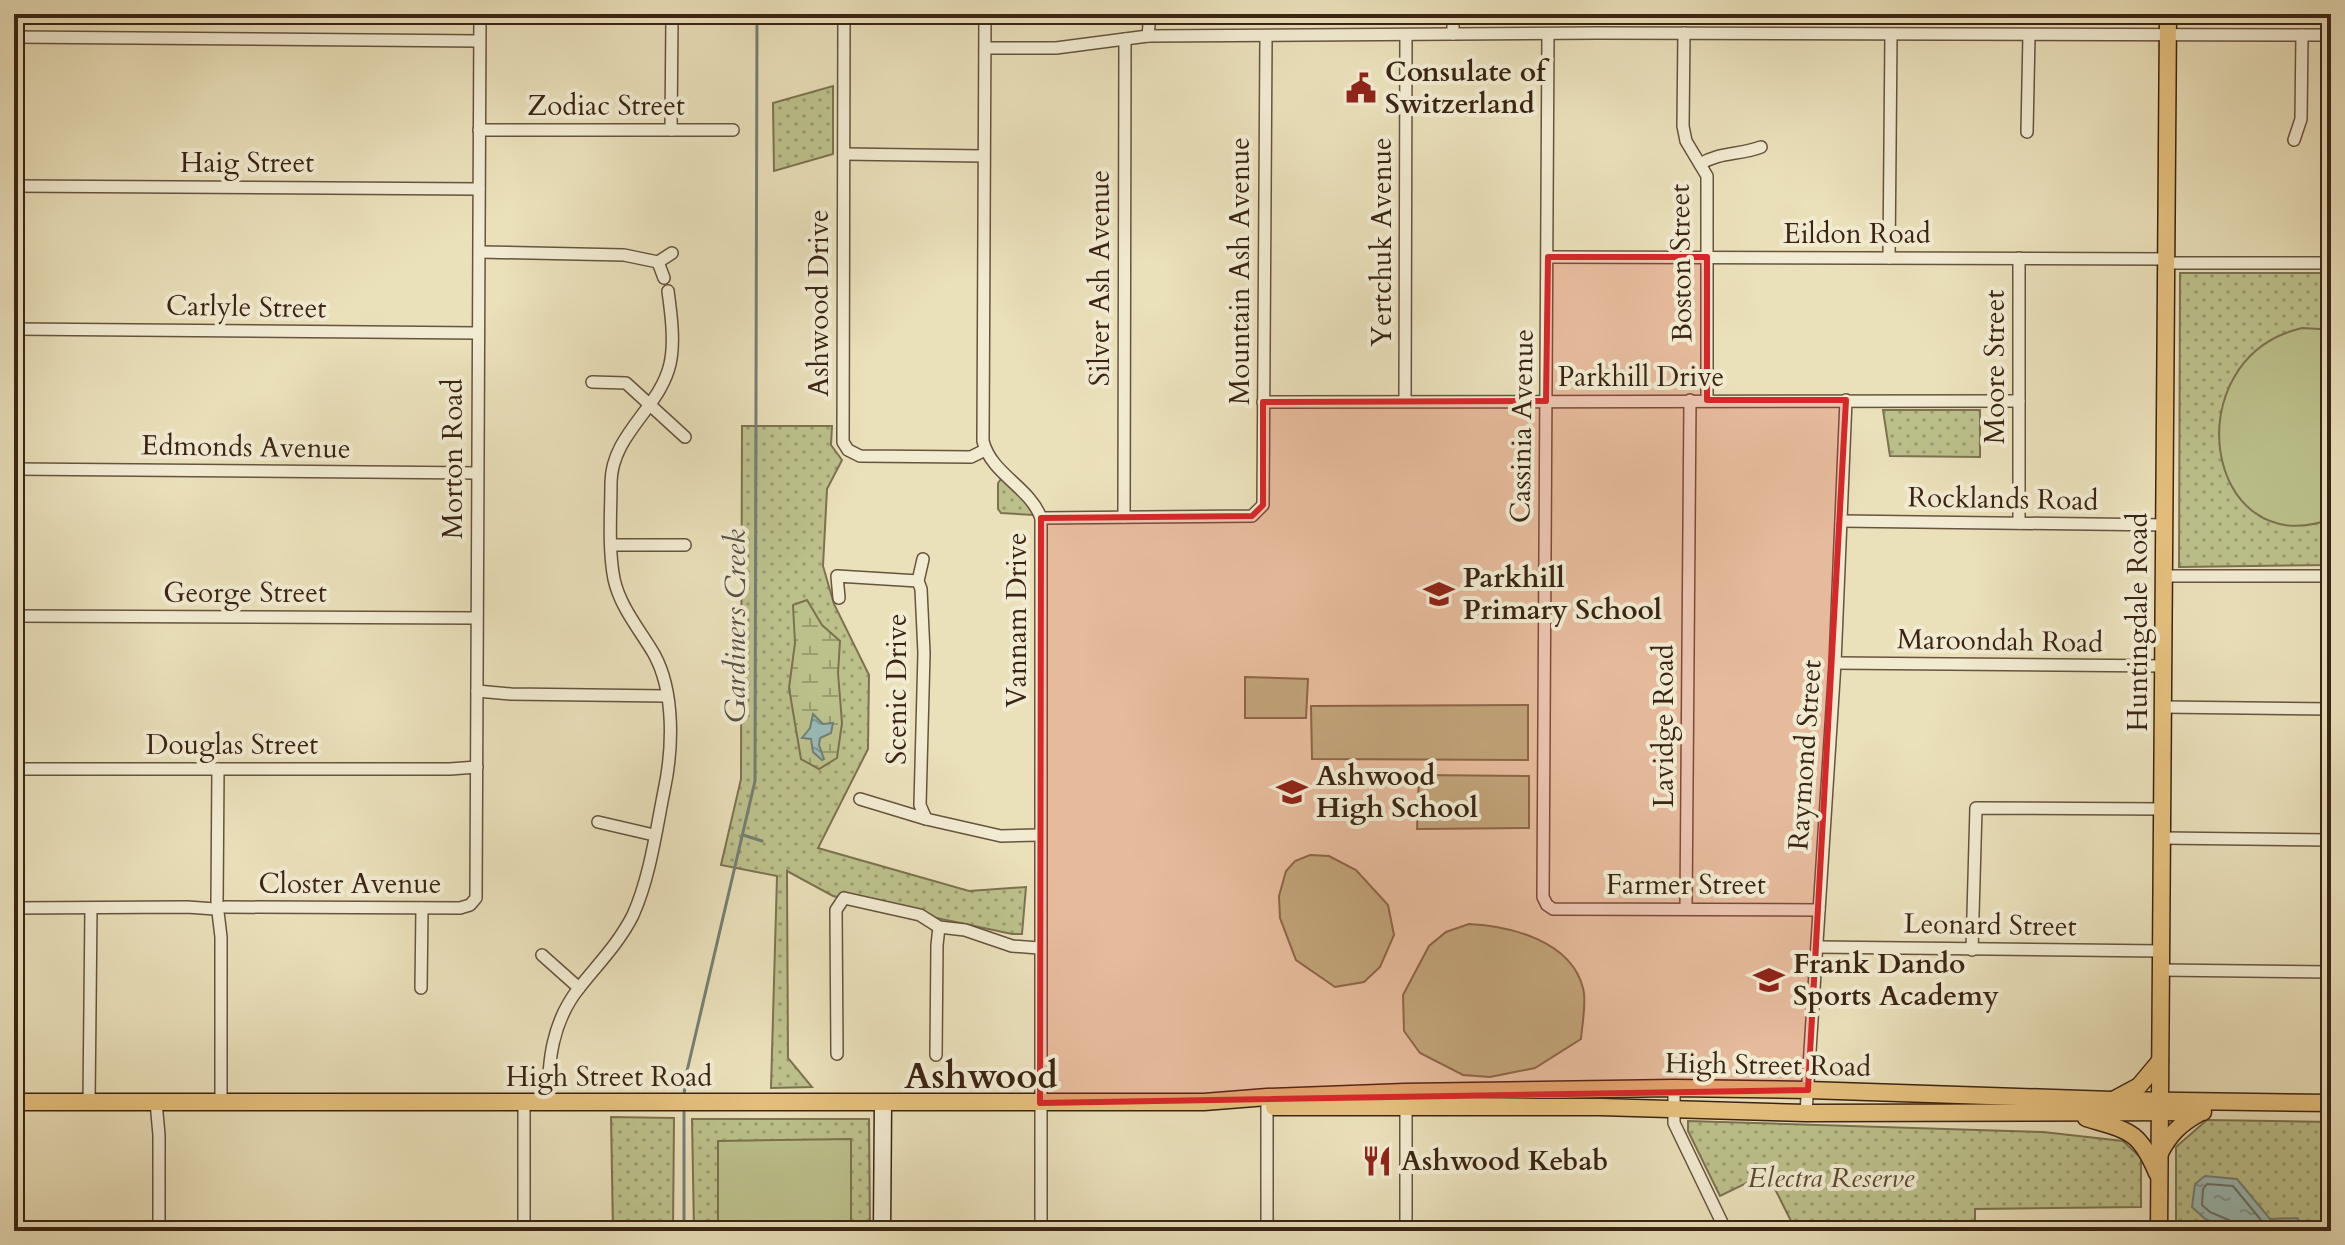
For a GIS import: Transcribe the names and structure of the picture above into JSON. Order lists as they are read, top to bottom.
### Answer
{
  "streets": {
    "main road": ["Huntingdale Road", "High Street Road"],
    "street": [
      "Zodiac Street",
      "Haig Street",
      "Eildon Road",
      "Yertchuk Avenue",
      "Boston Street",
      "Mountain Ash Avenue",
      "Silver Ash Avenue",
      "Ashwood Drive",
      "Carlyle Street",
      "Moore Street",
      "Parkhill Drive",
      "Cassinia Avenue",
      "Edmonds Avenue",
      "Morton Road",
      "Rocklands Road",
      "George Street",
      "Vannam Drive",
      "Maroondah Road",
      "Scenic Drive",
      "Lavidge Road",
      "Douglas Street",
      "Raymond Street",
      "Closter Avenue",
      "Farmer Street",
      "Leonard Street"
    ]
  },
  "crossings": [
    ["Zodiac Street", "Morton Road"],
    ["Haig Street", "Morton Road"],
    ["Eildon Road", "Boston Street"],
    ["Eildon Road", "Moore Street"],
    ["Eildon Road", "Cassinia Avenue"],
    ["Eildon Road", "Huntingdale Road"],
    ["Yertchuk Avenue", "Parkhill Drive"],
    ["Boston Street", "Parkhill Drive"],
    ["Mountain Ash Avenue", "Silver Ash Avenue"],
    ["Mountain Ash Avenue", "Parkhill Drive"],
    ["Ashwood Drive", "Vannam Drive"],
    ["Carlyle Street", "Morton Road"],
    ["Moore Street", "Parkhill Drive"],
    ["Moore Street", "Rocklands Road"],
    ["Parkhill Drive", "Cassinia Avenue"],
    ["Parkhill Drive", "Lavidge Road"],
    ["Parkhill Drive", "Raymond Street"],
    ["Cassinia Avenue", "Farmer Street"],
    ["Edmonds Avenue", "Morton Road"],
    ["Morton Road", "George Street"],
    ["Morton Road", "Douglas Street"],
    ["Morton Road", "Closter Avenue"],
    ["Rocklands Road", "Huntingdale Road"],
    ["Rocklands Road", "Raymond Street"],
    ["Vannam Drive", "High Street Road"],
    ["Huntingdale Road", "Maroondah Road"],
    ["Huntingdale Road", "Leonard Street"],
    ["Huntingdale Road", "High Street Road"],
    ["Maroondah Road", "Raymond Street"],
    ["Lavidge Road", "Farmer Street"],
    ["Raymond Street", "Farmer Street"],
    ["Raymond Street", "Leonard Street"],
    ["Raymond Street", "High Street Road"]
  ],
  "districts": ["Ashwood"],
  "water": ["Gardiners Creek"],
  "parks": ["Electra Reserve"],
  "places": {
    "public building": ["Consulate of Switzerland"],
    "school or university": ["Parkhill Primary School", "Ashwood High School", "Frank Dando Sports Academy"],
    "restaurant": ["Ashwood Kebab"]
  }
}
